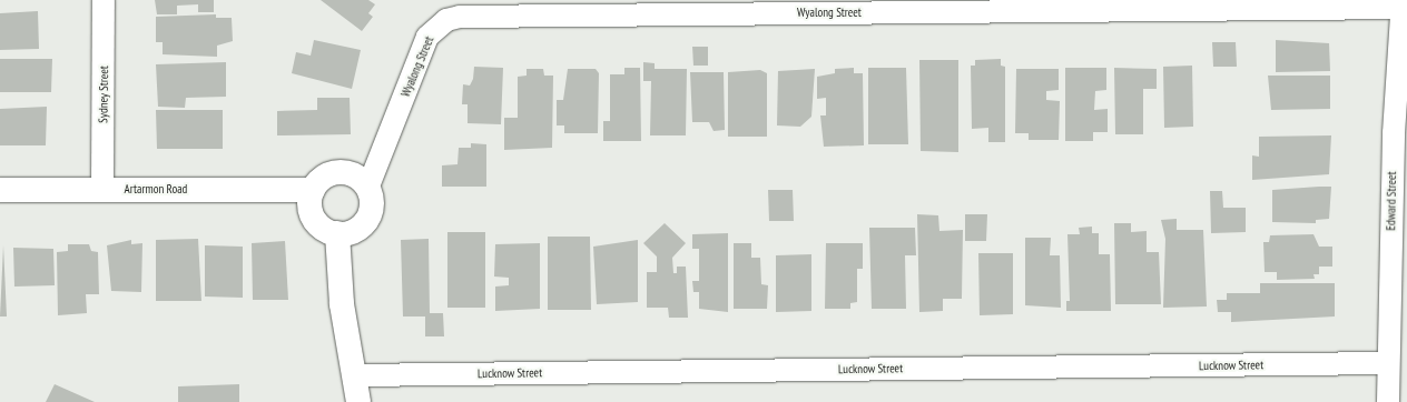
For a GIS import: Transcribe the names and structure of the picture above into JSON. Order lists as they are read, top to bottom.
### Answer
{
  "streets": {
    "street": [
      "Wyalong Street",
      "Sydney Street",
      "Artarmon Road",
      "Edward Street",
      "Lucknow Street"
    ]
  },
  "crossings": [
    ["Wyalong Street", "Artarmon Road"],
    ["Wyalong Street", "Edward Street"],
    ["Sydney Street", "Artarmon Road"],
    ["Edward Street", "Lucknow Street"]
  ]
}
